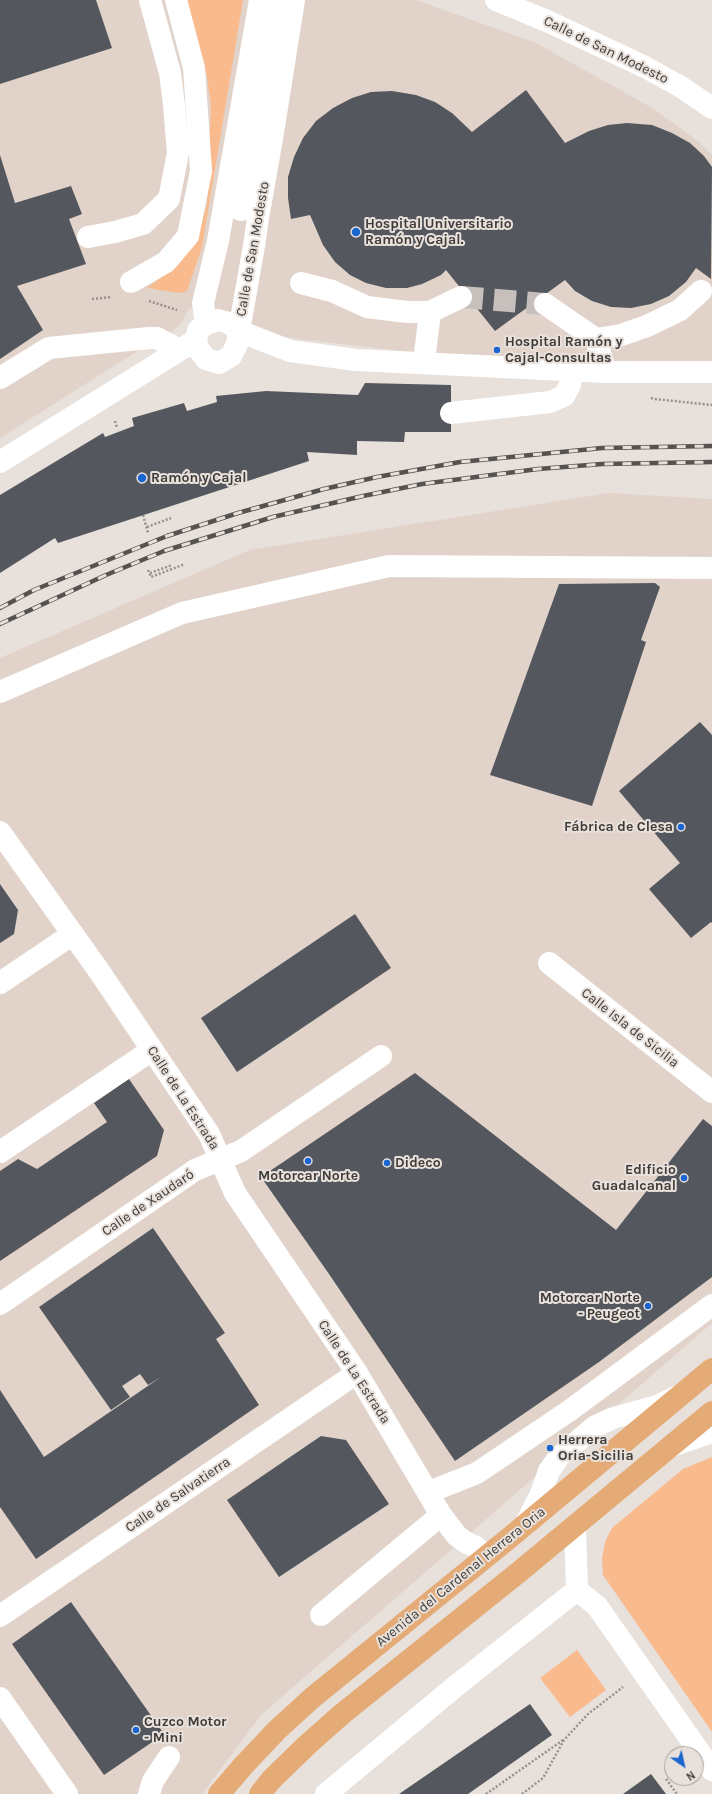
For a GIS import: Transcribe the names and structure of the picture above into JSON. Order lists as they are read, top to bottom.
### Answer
{
  "streets": {
    "main road": ["Avenida del Cardenal Herrera Oria"],
    "street": [
      "Calle de San Modesto",
      "Calle Isla de Sicilia",
      "Calle de La Estrada",
      "Calle de Xaudaró",
      "Calle de Salvatierra"
    ]
  },
  "crossings": [
    ["Calle de La Estrada", "Calle de Xaudaró"],
    ["Calle de La Estrada", "Calle de Salvatierra"],
    ["Calle de La Estrada", "Avenida del Cardenal Herrera Oria"]
  ],
  "places": [
    "Hospital Universitario Ramón y Cajal.",
    "Hospital Ramón y Cajal-Consultas",
    "Ramón y Cajal",
    "Fábrica de Clesa",
    "Motorcar Norte",
    "Dideco",
    "Edificio Guadalcanal",
    "Motorcar Norte - Peugeot",
    "Herrera Oria-Sicilia",
    "Cuzco Motor - Mini"
  ],
  "north": "bottom right"
}
